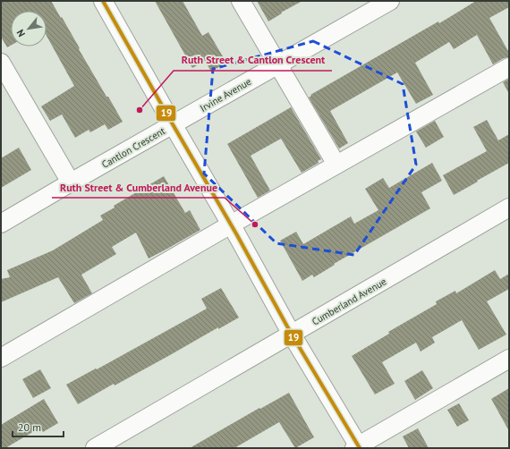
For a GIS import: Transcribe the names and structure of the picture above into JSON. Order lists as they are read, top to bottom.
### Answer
{
  "streets": {
    "street": ["Irvine Avenue", "Cantlon Crescent", "Cumberland Avenue"]
  },
  "crossings": [
    ["Irvine Avenue", "Cantlon Crescent"]
  ],
  "places": ["Ruth Street & Cantlon Crescent", "Ruth Street & Cumberland Avenue"],
  "lines": ["transit line 19"],
  "scale_bar": "20 m",
  "north": "bottom left"
}
